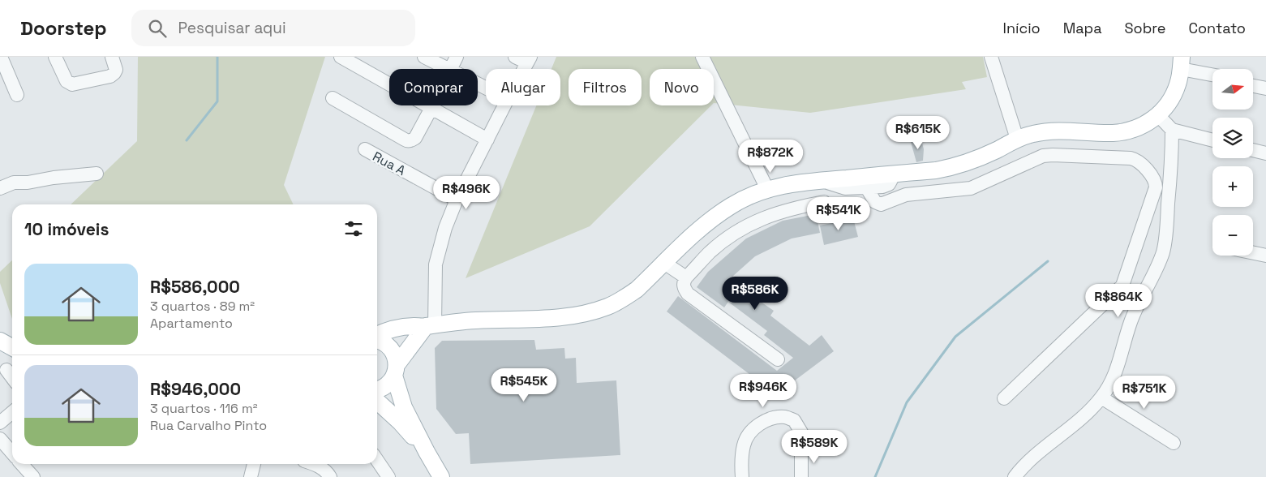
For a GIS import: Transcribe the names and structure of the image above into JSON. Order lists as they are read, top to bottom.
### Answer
{
  "streets": {
    "street": ["Rua A"]
  },
  "north": "right",
  "page": {
    "header": "Doorstep",
    "search": "Pesquisar aqui",
    "nav": [
      "Início",
      "Mapa",
      "Sobre",
      "Contato"
    ],
    "map_buttons": ["+", "−"],
    "chip": [
      "Comprar",
      "Alugar",
      "Filtros",
      "Novo"
    ],
    "price": [
      "R$615K",
      "R$872K",
      "R$496K",
      "R$541K",
      "R$586K",
      "R$864K",
      "R$545K",
      "R$946K",
      "R$751K",
      "R$589K"
    ],
    "heading": "10 imóveis",
    "list": [
      {
        "name": "R$586,000",
        "note": "3 quartos · 89 m² · Apartamento"
      },
      {
        "name": "R$946,000",
        "note": "3 quartos · 116 m² · Rua Carvalho Pinto"
      }
    ]
  }
}
